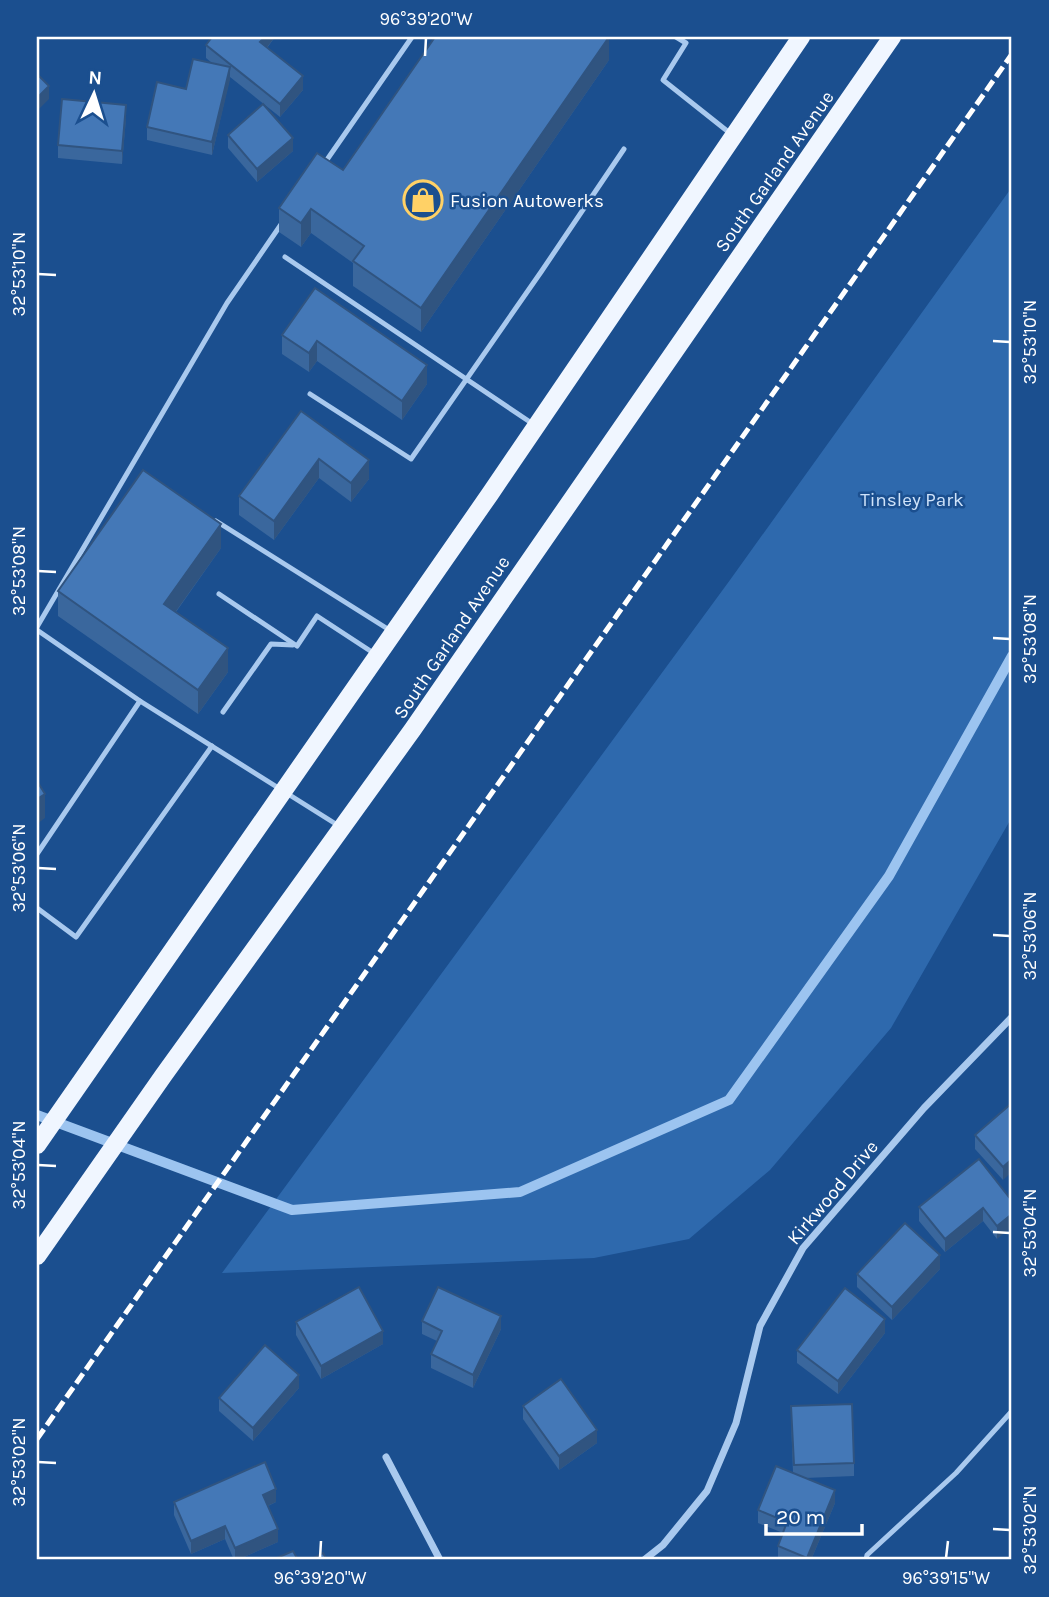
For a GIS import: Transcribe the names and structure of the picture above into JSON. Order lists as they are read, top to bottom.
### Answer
{
  "streets": {
    "main road": ["South Garland Avenue"],
    "street": ["Kirkwood Drive"]
  },
  "parks": ["Tinsley Park"],
  "places": {
    "shop": ["Fusion Autowerks"]
  },
  "scale_bar": "20 m",
  "north": "top",
  "coordinates": [
    "96°39'20\"W",
    "32°53'10\"N",
    "32°53'08\"N",
    "32°53'06\"N",
    "32°53'04\"N",
    "32°53'02\"N",
    "96°39'15\"W"
  ]
}
